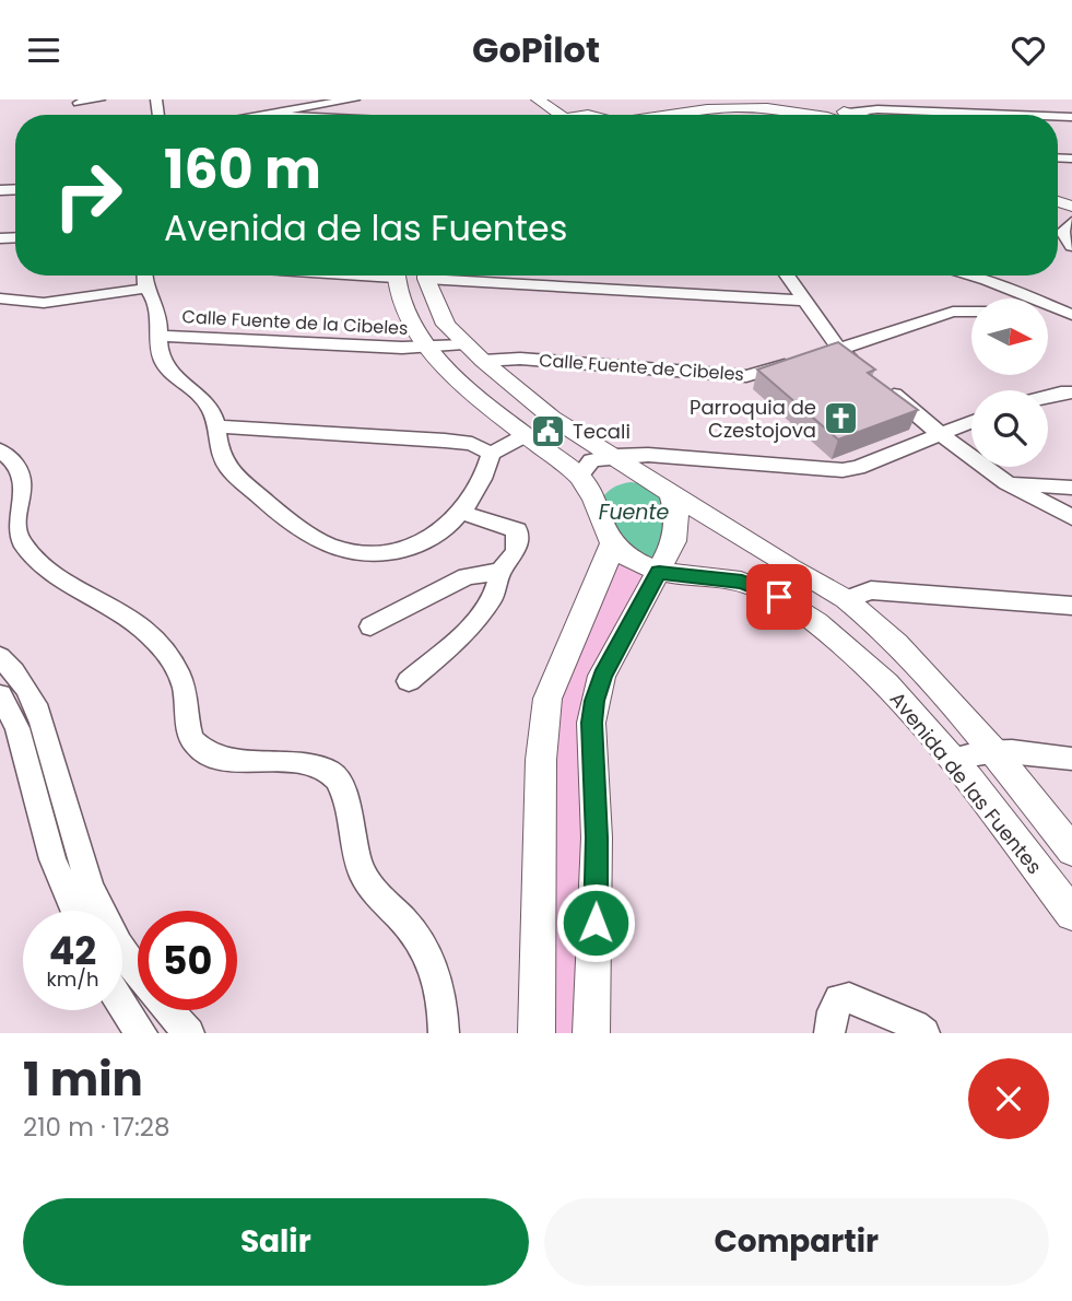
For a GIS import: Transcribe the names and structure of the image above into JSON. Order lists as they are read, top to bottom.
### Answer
{
  "streets": {
    "main road": ["Avenida de las Fuentes"],
    "street": ["Calle Fuente de la Cibeles", "Calle Fuente de Cibeles"]
  },
  "crossings": [
    ["Calle Fuente de la Cibeles", "Calle Fuente de Cibeles"],
    ["Calle Fuente de la Cibeles", "Avenida de las Fuentes"],
    ["Calle Fuente de Cibeles", "Avenida de las Fuentes"]
  ],
  "water": ["Fuente"],
  "places": {
    "church": ["Parroquia de Czestojova"],
    "public building": ["Tecali"]
  },
  "north": "right",
  "page": {
    "header": "GoPilot",
    "turn": ["160 m", "Avenida de las Fuentes"],
    "speed": "42 km/h",
    "limit": "50",
    "heading": ["1 min", "210 m · 17:28"],
    "buttons": ["Salir", "Compartir"]
  }
}
